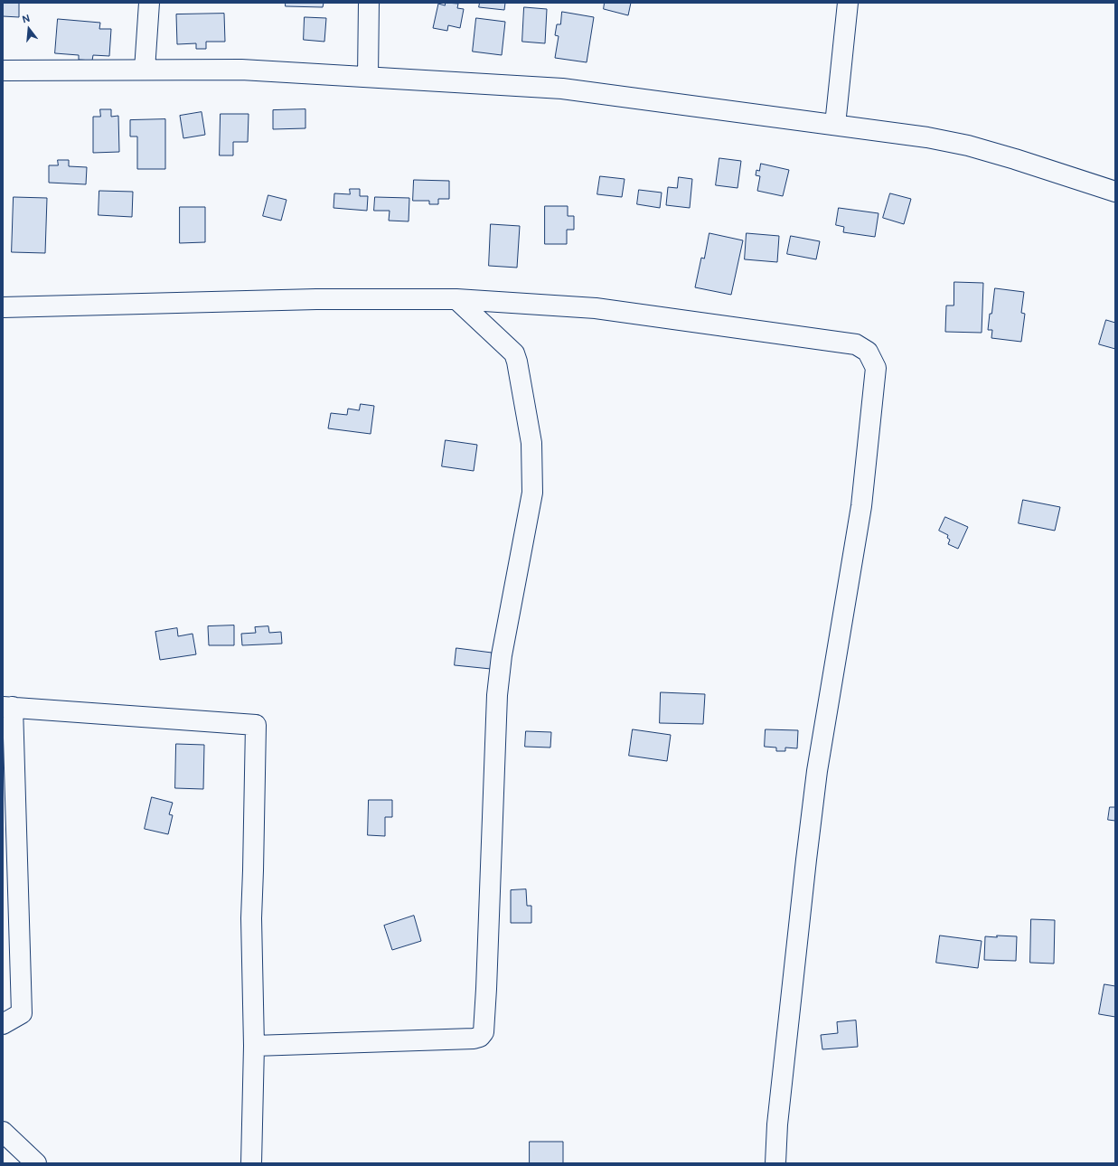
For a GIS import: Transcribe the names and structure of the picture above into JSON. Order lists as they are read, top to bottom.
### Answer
{
  "north": "top"
}
